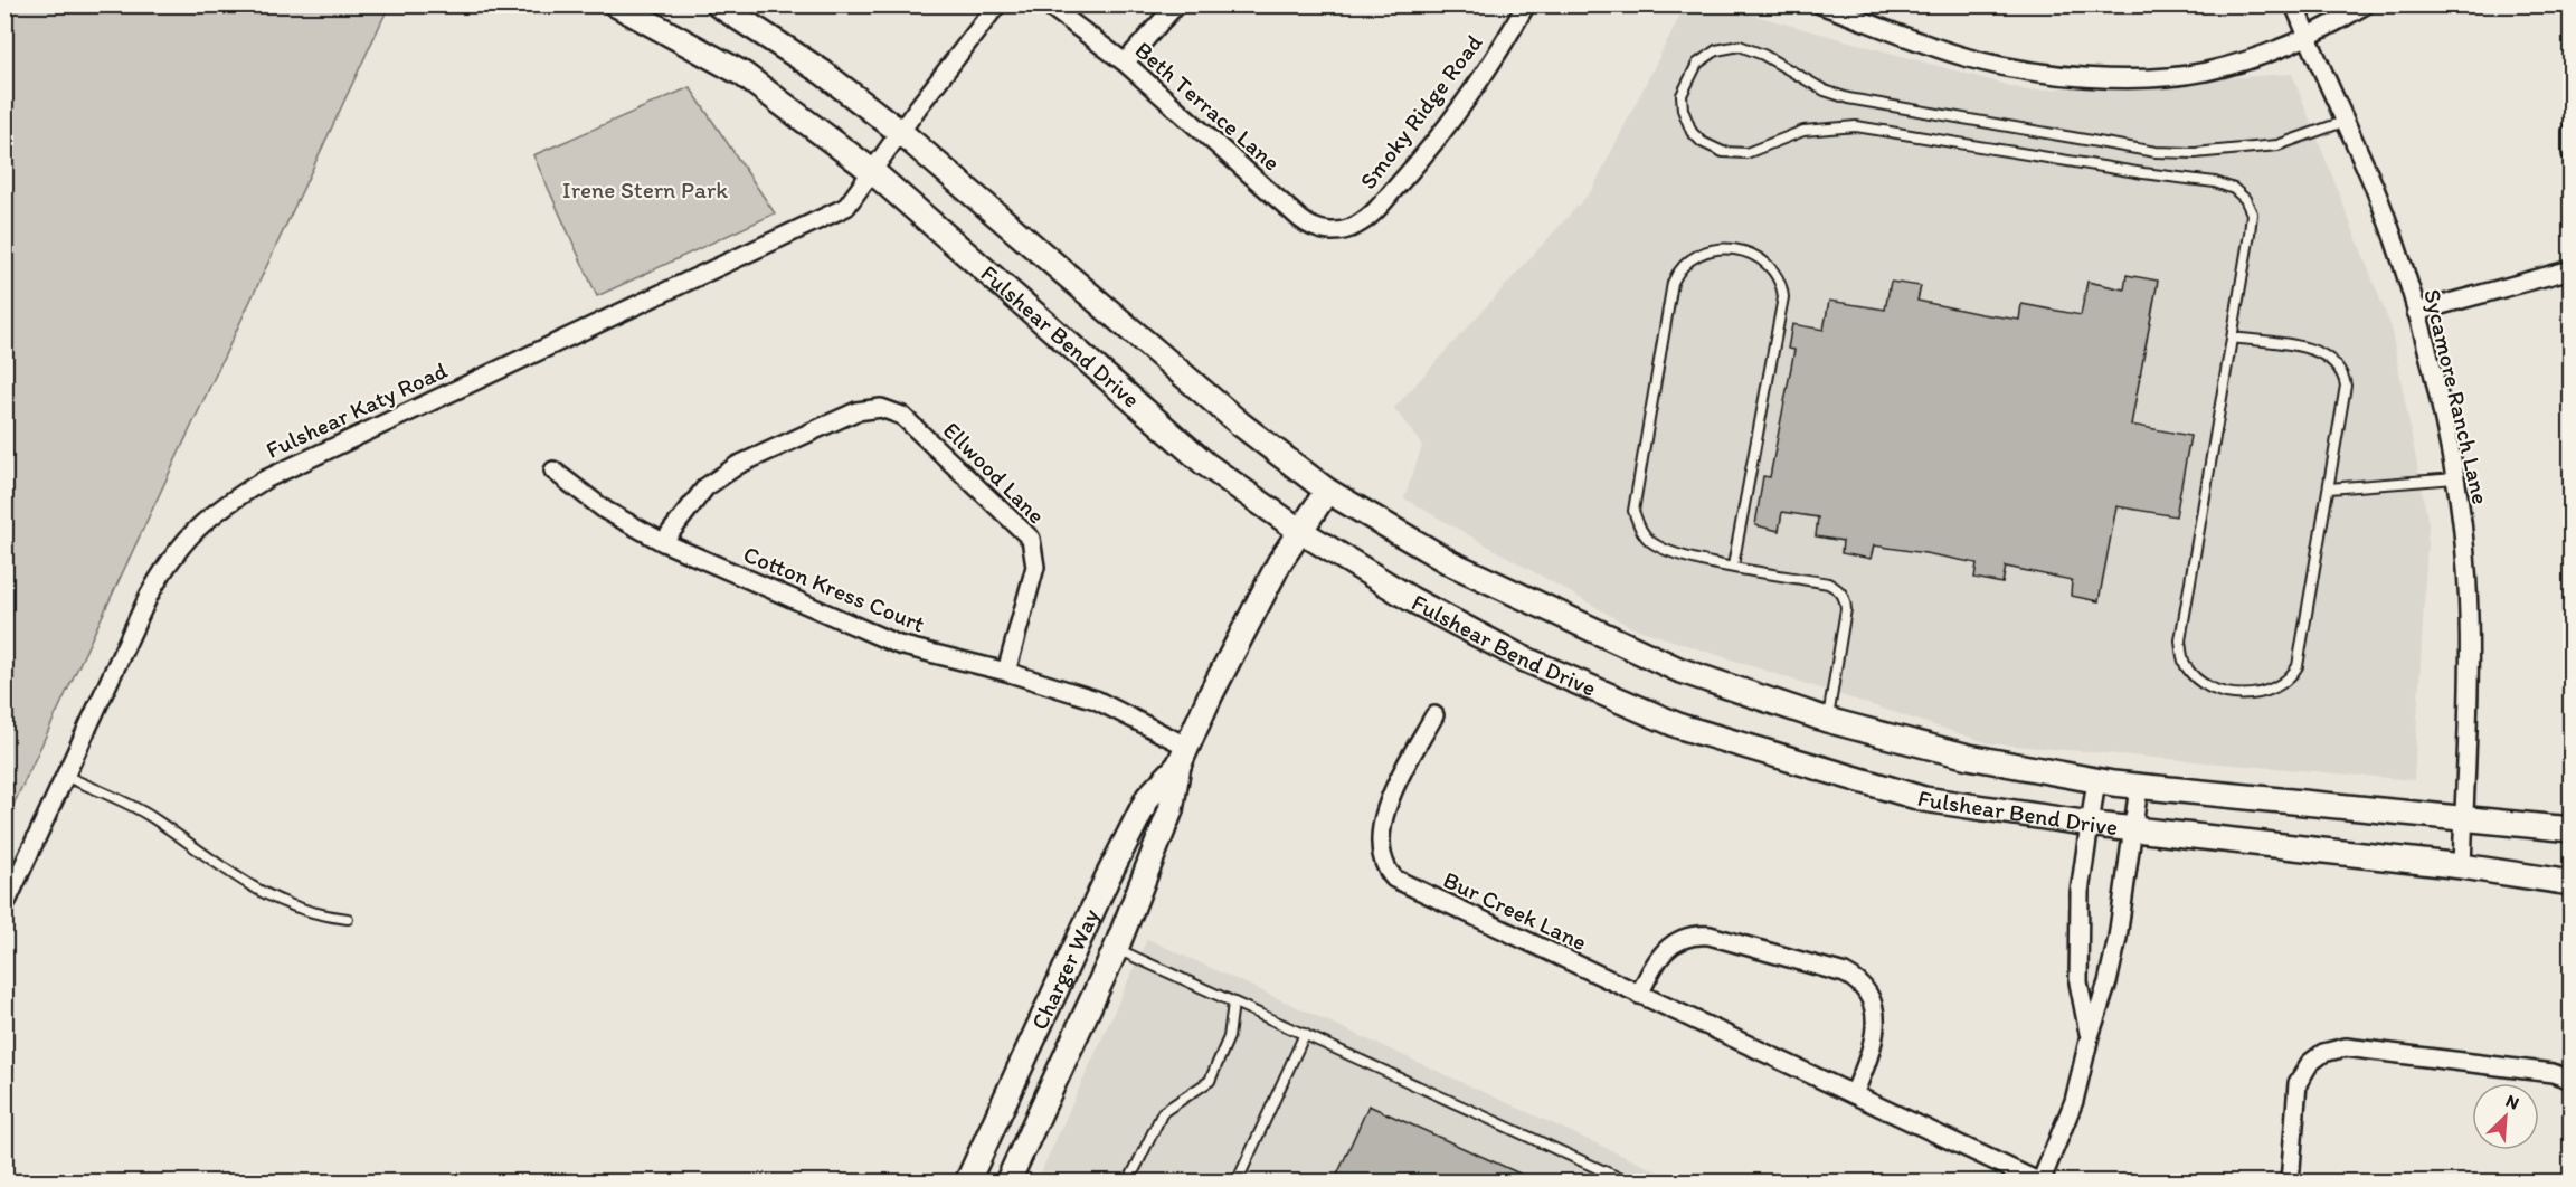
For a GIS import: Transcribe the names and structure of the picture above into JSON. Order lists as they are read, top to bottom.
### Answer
{
  "streets": {
    "street": [
      "Beth Terrace Lane",
      "Smoky Ridge Road",
      "Fulshear Bend Drive",
      "Sycamore Ranch Lane",
      "Fulshear Katy Road",
      "Ellwood Lane",
      "Cotton Kress Court",
      "Bur Creek Lane",
      "Charger Way"
    ]
  },
  "crossings": [
    ["Beth Terrace Lane", "Smoky Ridge Road"],
    ["Fulshear Bend Drive", "Sycamore Ranch Lane"],
    ["Fulshear Bend Drive", "Fulshear Katy Road"],
    ["Fulshear Bend Drive", "Charger Way"],
    ["Ellwood Lane", "Cotton Kress Court"],
    ["Cotton Kress Court", "Charger Way"]
  ],
  "parks": ["Irene Stern Park"],
  "north": "top right"
}
